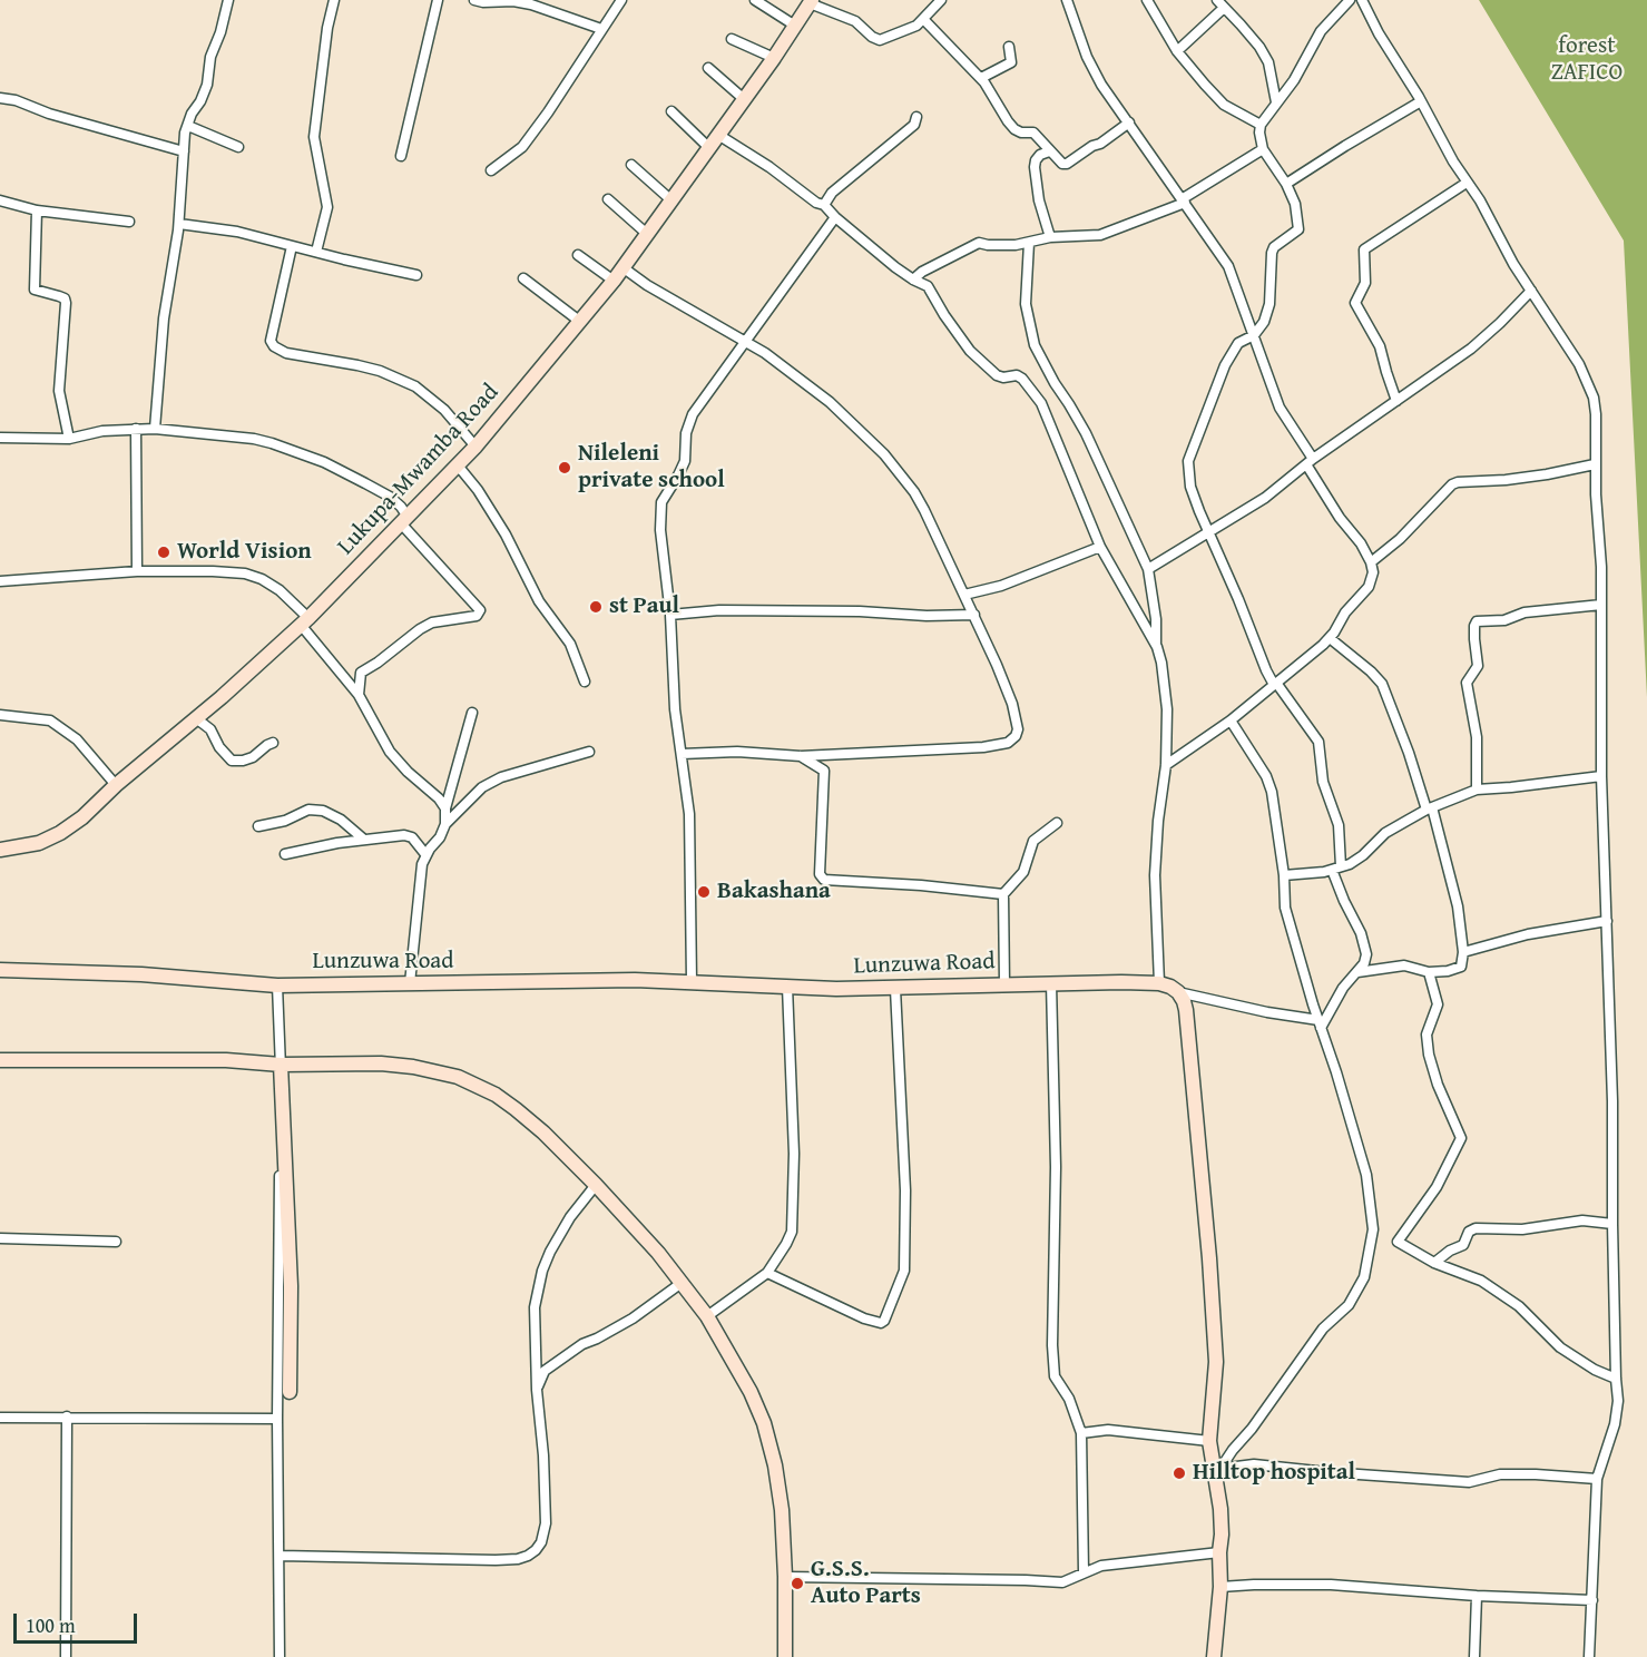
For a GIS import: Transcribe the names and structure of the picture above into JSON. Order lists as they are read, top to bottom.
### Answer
{
  "streets": {
    "street": ["Lukupa-Mwamba Road", "Lunzuwa Road"]
  },
  "parks": ["forest ZAFICO"],
  "places": [
    "Nileleni private school",
    "World Vision",
    "st Paul",
    "Bakashana",
    "Hilltop hospital",
    "G.S.S. Auto Parts"
  ],
  "scale_bar": "100 m"
}
